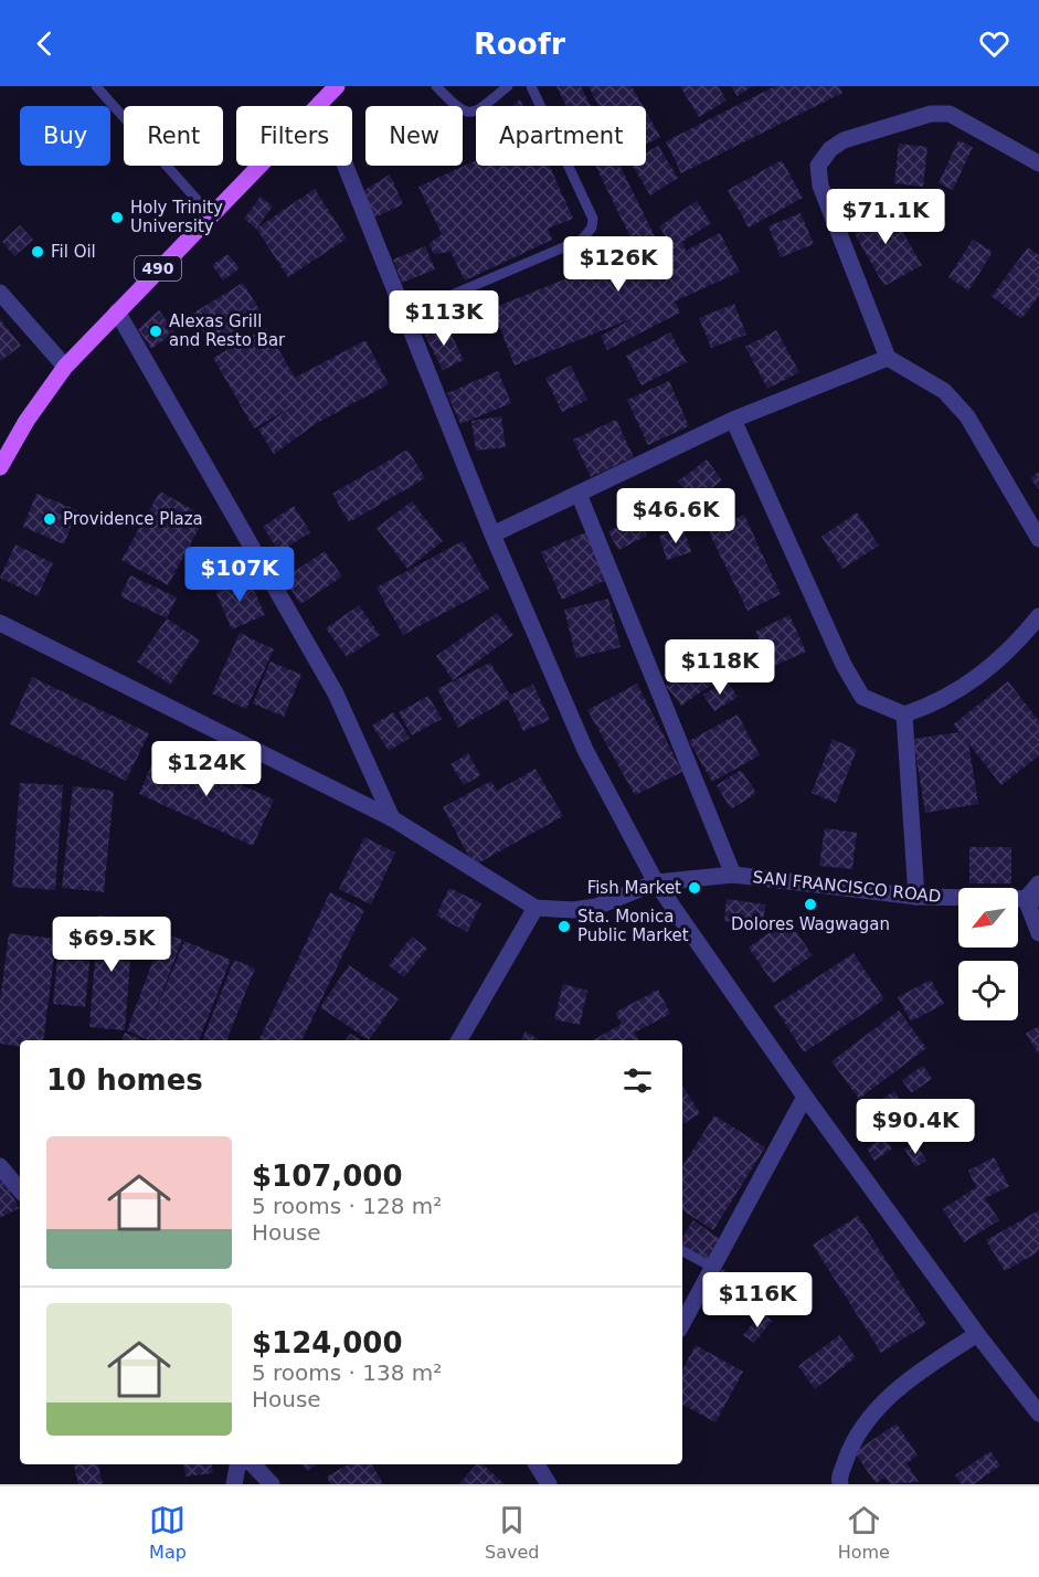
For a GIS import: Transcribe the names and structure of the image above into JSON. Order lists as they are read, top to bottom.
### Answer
{
  "streets": {
    "main road": ["490"],
    "street": ["SAN FRANCISCO ROAD"]
  },
  "places": [
    "Holy Trinity University",
    "Fil Oil",
    "Alexas Grill and Resto Bar",
    "Providence Plaza",
    "Fish Market",
    "Dolores Wagwagan",
    "Sta. Monica Public Market"
  ],
  "north": "bottom left",
  "page": {
    "header": "Roofr",
    "chip": [
      "Buy",
      "Rent",
      "Filters",
      "New",
      "Apartment"
    ],
    "price": [
      "$71.1K",
      "$126K",
      "$113K",
      "$46.6K",
      "$107K",
      "$118K",
      "$124K",
      "$69.5K",
      "$90.4K",
      "$116K"
    ],
    "heading": "10 homes",
    "list": [
      {
        "name": "$107,000",
        "note": "5 rooms · 128 m² · House"
      },
      {
        "name": "$124,000",
        "note": "5 rooms · 138 m² · House"
      }
    ],
    "tabs": ["Map", "Saved", "Home"]
  }
}
